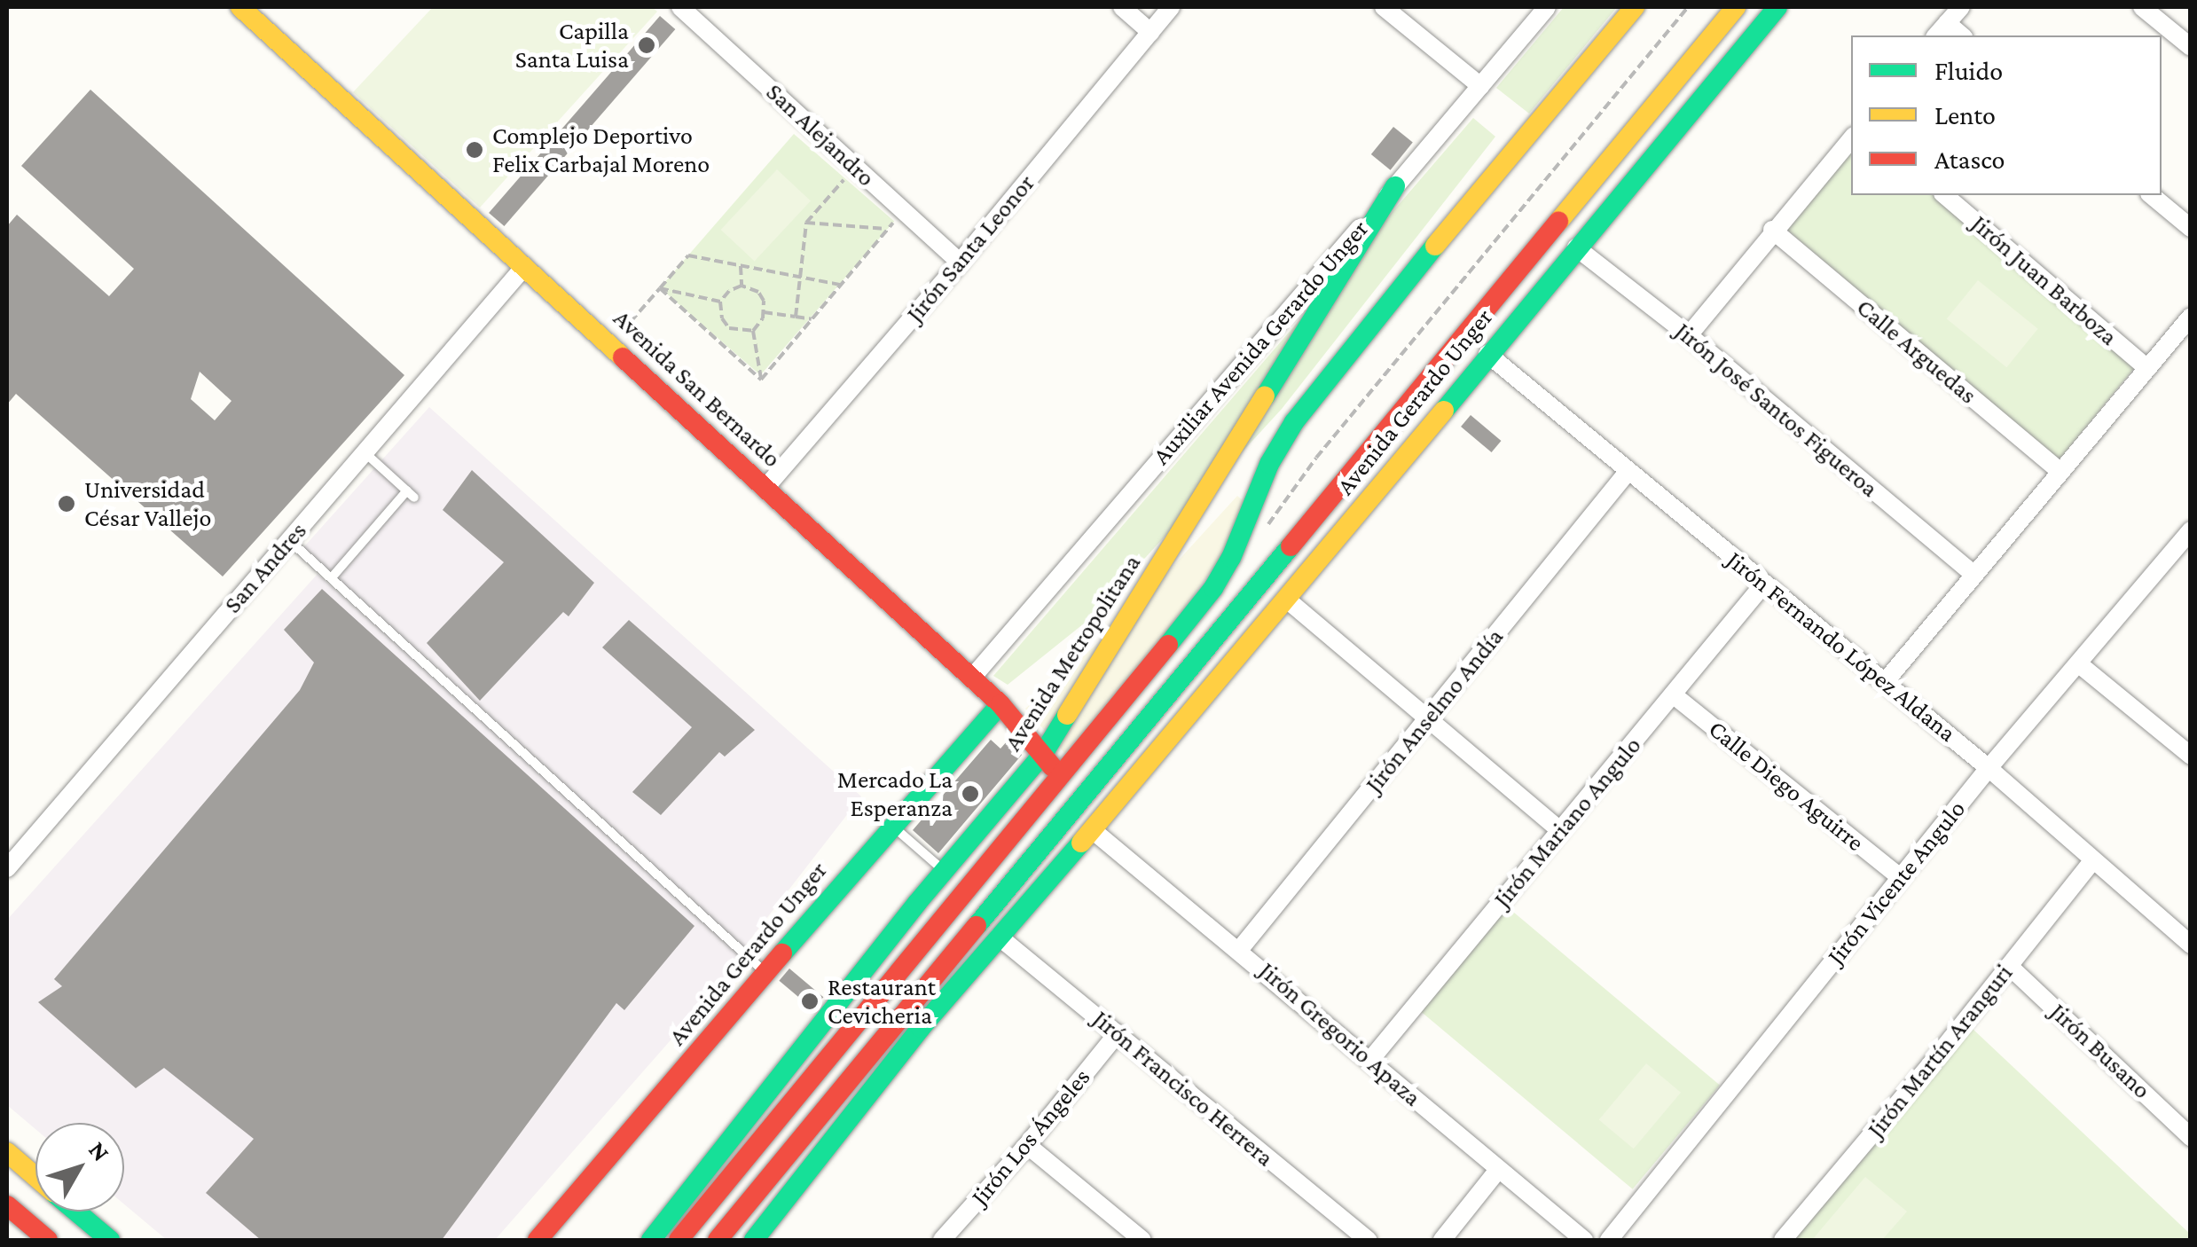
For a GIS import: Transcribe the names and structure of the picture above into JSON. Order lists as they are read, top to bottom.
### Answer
{
  "streets": {
    "street": [
      "San Alejandro",
      "Jirón Santa Leonor",
      "Jirón Juan Barboza",
      "Auxiliar Avenida Gerardo Unger",
      "Calle Arguedas",
      "Avenida San Bernardo",
      "Avenida Gerardo Unger",
      "Jirón José Santos Figueroa",
      "San Andres",
      "Jirón Fernando López Aldana",
      "Avenida Metropolitana",
      "Jirón Anselmo Andía",
      "Calle Diego Aguirre",
      "Jirón Mariano Angulo",
      "Jirón Vicente Angulo",
      "Jirón Gregorio Apaza",
      "Jirón Martín Aranguri",
      "Jirón Busano",
      "Jirón Francisco Herrera",
      "Jirón Los Ángeles"
    ]
  },
  "crossings": [
    ["San Alejandro", "Jirón Santa Leonor"],
    ["Jirón Santa Leonor", "Avenida San Bernardo"],
    ["Auxiliar Avenida Gerardo Unger", "Avenida San Bernardo"],
    ["Auxiliar Avenida Gerardo Unger", "Avenida Metropolitana"],
    ["Avenida San Bernardo", "Avenida Gerardo Unger"],
    ["Avenida San Bernardo", "San Andres"],
    ["Avenida San Bernardo", "Avenida Metropolitana"],
    ["Avenida San Bernardo", "Jirón Gregorio Apaza"],
    ["Avenida Gerardo Unger", "Jirón José Santos Figueroa"],
    ["Avenida Gerardo Unger", "Jirón Fernando López Aldana"],
    ["Avenida Gerardo Unger", "Jirón Gregorio Apaza"],
    ["Jirón Fernando López Aldana", "Jirón Anselmo Andía"],
    ["Jirón Fernando López Aldana", "Jirón Mariano Angulo"],
    ["Jirón Fernando López Aldana", "Jirón Vicente Angulo"],
    ["Jirón Fernando López Aldana", "Jirón Martín Aranguri"],
    ["Jirón Anselmo Andía", "Jirón Gregorio Apaza"],
    ["Calle Diego Aguirre", "Jirón Mariano Angulo"],
    ["Calle Diego Aguirre", "Jirón Vicente Angulo"],
    ["Jirón Mariano Angulo", "Jirón Gregorio Apaza"],
    ["Jirón Martín Aranguri", "Jirón Busano"],
    ["Jirón Francisco Herrera", "Jirón Los Ángeles"]
  ],
  "places": [
    "Capilla Santa Luisa",
    "Complejo Deportivo Felix Carbajal Moreno",
    "Universidad César Vallejo",
    "Mercado La Esperanza",
    "Restaurant Cevicheria"
  ],
  "legend": ["Fluido", "Lento", "Atasco"],
  "north": "top right"
}
